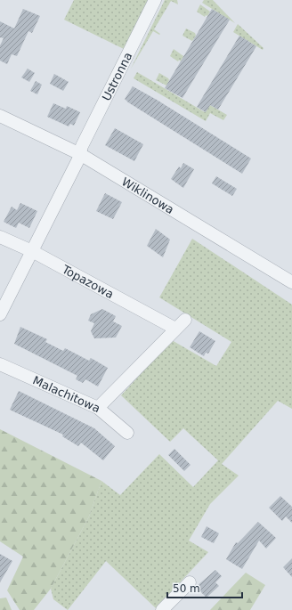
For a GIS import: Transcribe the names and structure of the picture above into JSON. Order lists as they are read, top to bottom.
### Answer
{
  "streets": {
    "street": [
      "Ustronna",
      "Wiklinowa",
      "Topazowa",
      "Malachitowa"
    ]
  },
  "crossings": [
    ["Ustronna", "Wiklinowa"],
    ["Ustronna", "Topazowa"]
  ],
  "scale_bar": "50 m"
}
